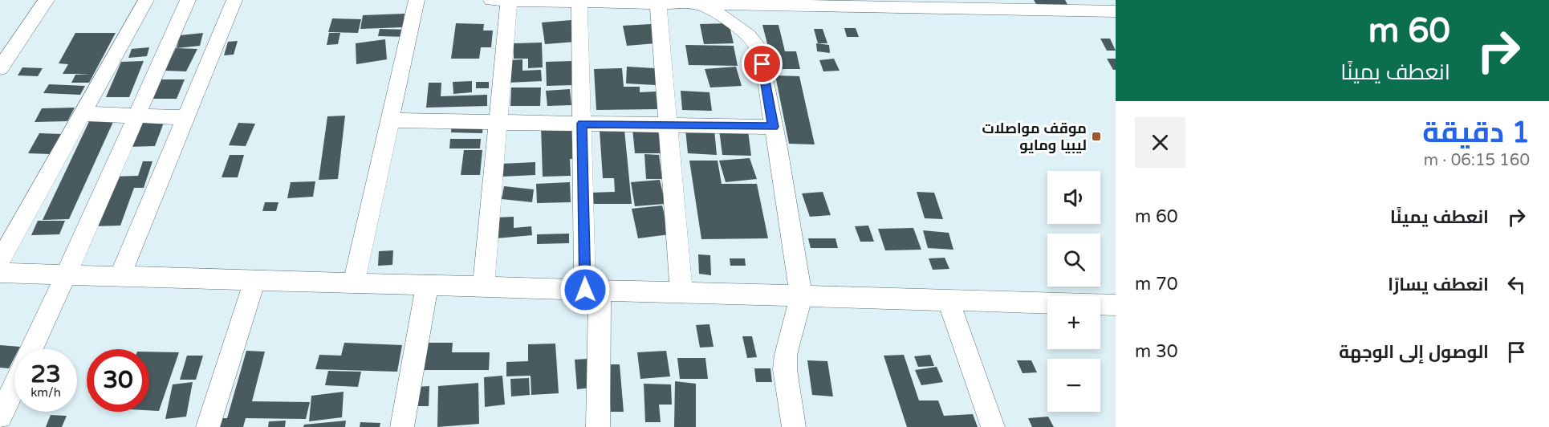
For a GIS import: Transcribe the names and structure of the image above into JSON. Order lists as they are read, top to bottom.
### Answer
{
  "places": {
    "transit": ["موقف مواصلات ليبيا ومايو"]
  },
  "page": {
    "turn": ["60 m", "انعطف يمينًا"],
    "heading": ["1 دقيقة", "160 m · 06:15"],
    "map_buttons": ["+", "−"],
    "list": [
      {
        "name": "انعطف يمينًا",
        "value": "60 m"
      },
      {
        "name": "انعطف يسارًا",
        "value": "70 m"
      },
      {
        "name": "الوصول إلى الوجهة",
        "value": "30 m"
      }
    ],
    "speed": "23 km/h",
    "limit": "30"
  }
}
